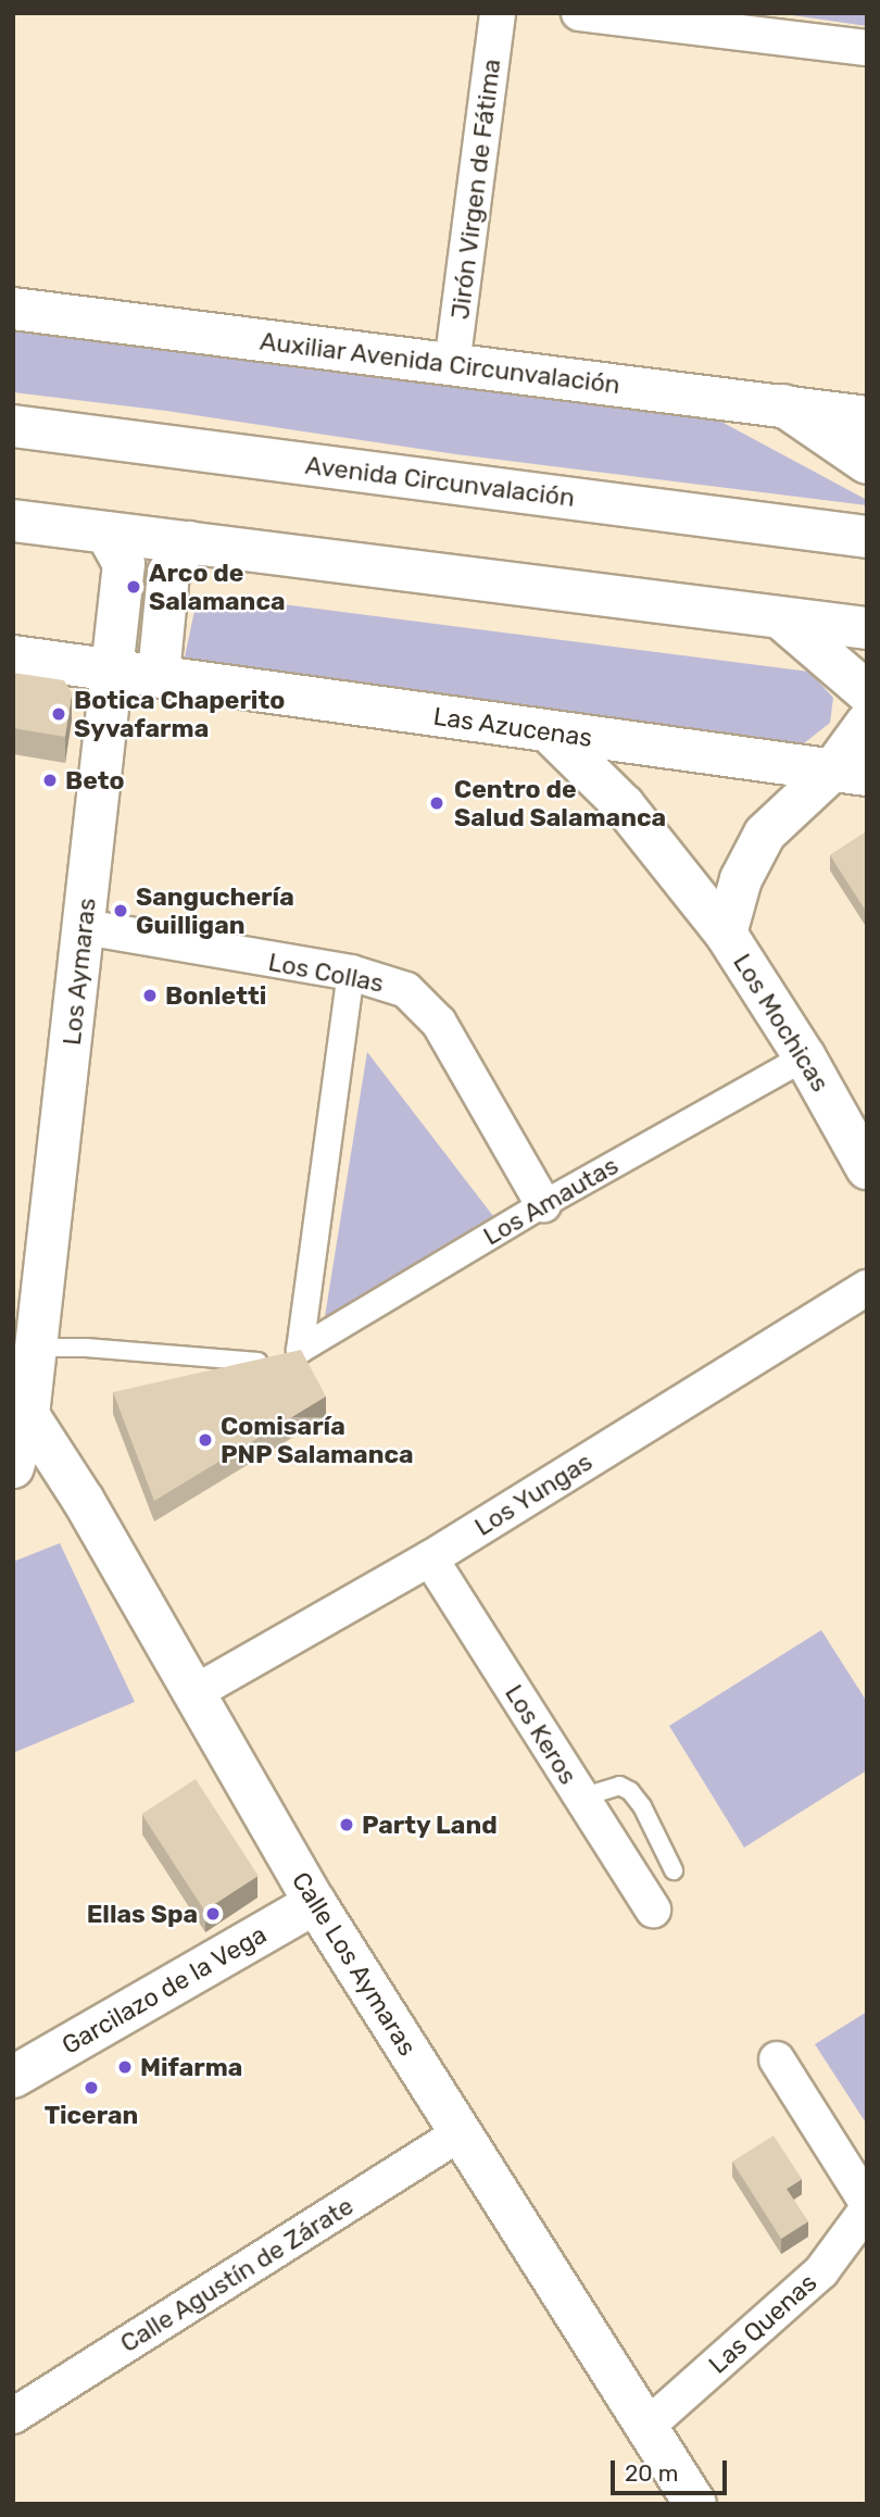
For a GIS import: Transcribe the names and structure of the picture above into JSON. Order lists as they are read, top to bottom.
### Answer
{
  "streets": {
    "main road": [
      "Auxiliar Avenida Circunvalación",
      "Avenida Circunvalación",
      "Las Azucenas",
      "Los Aymaras",
      "Los Mochicas",
      "Calle Los Aymaras",
      "Garcilazo de la Vega"
    ],
    "street": [
      "Jirón Virgen de Fátima",
      "Los Collas",
      "Los Amautas",
      "Los Yungas",
      "Los Keros",
      "Calle Agustín de Zárate",
      "Las Quenas"
    ]
  },
  "crossings": [
    ["Jirón Virgen de Fátima", "Auxiliar Avenida Circunvalación"],
    ["Las Azucenas", "Los Aymaras"],
    ["Las Azucenas", "Los Mochicas"],
    ["Los Aymaras", "Los Collas"],
    ["Los Aymaras", "Calle Los Aymaras"],
    ["Los Collas", "Los Amautas"],
    ["Los Mochicas", "Los Amautas"],
    ["Los Yungas", "Los Keros"],
    ["Los Yungas", "Calle Los Aymaras"],
    ["Calle Los Aymaras", "Garcilazo de la Vega"],
    ["Calle Los Aymaras", "Calle Agustín de Zárate"],
    ["Calle Los Aymaras", "Las Quenas"]
  ],
  "places": [
    "Arco de Salamanca",
    "Botica Chaperito Syvafarma",
    "Beto",
    "Centro de Salud Salamanca",
    "Sanguchería Guilligan",
    "Bonletti",
    "Comisaría PNP Salamanca",
    "Party Land",
    "Ellas Spa",
    "Mifarma",
    "Ticeran"
  ],
  "scale_bar": "20 m"
}
